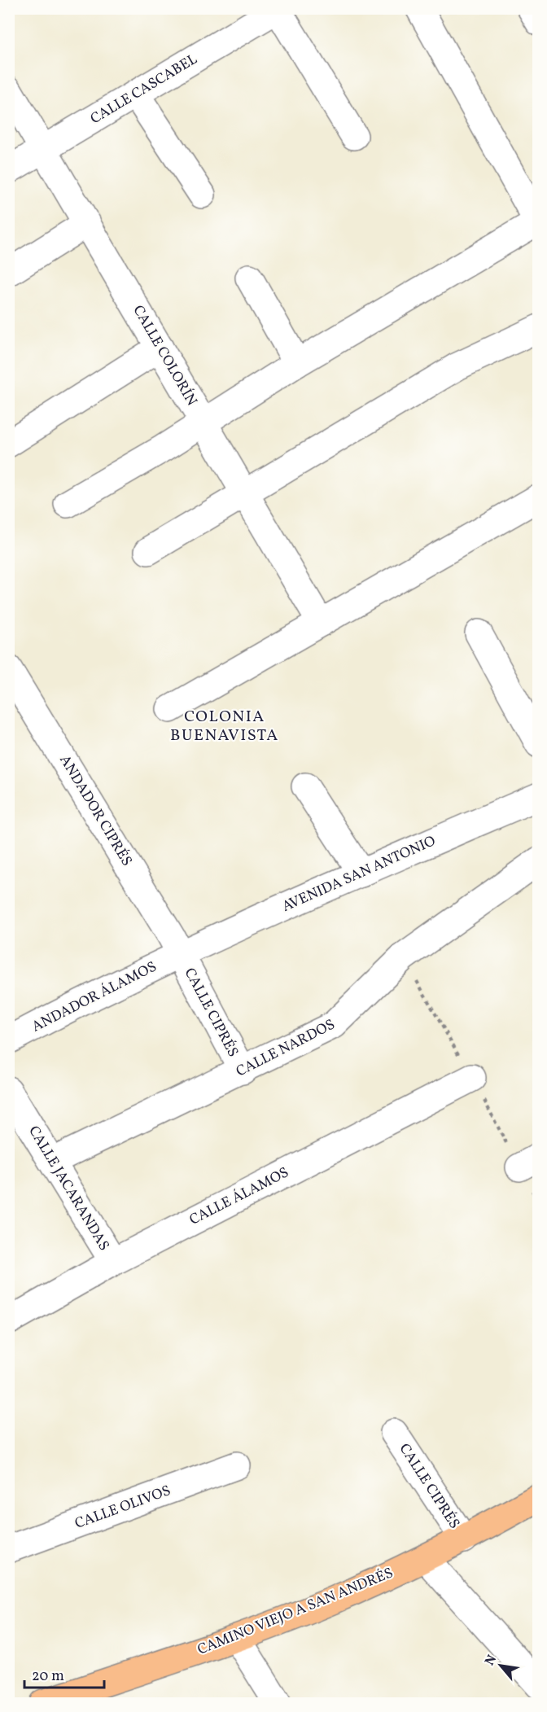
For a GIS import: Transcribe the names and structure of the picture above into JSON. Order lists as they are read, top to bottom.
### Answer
{
  "streets": {
    "main road": ["CAMINO VIEJO A SAN ANDRÉS"],
    "street": [
      "CALLE CASCABEL",
      "CALLE COLORÍN",
      "ANDADOR CIPRÉS",
      "AVENIDA SAN ANTONIO",
      "ANDADOR ÁLAMOS",
      "CALLE CIPRÉS",
      "CALLE NARDOS",
      "CALLE JACARANDAS",
      "CALLE ÁLAMOS",
      "CALLE OLIVOS"
    ]
  },
  "crossings": [
    ["CALLE CASCABEL", "CALLE COLORÍN"],
    ["ANDADOR CIPRÉS", "AVENIDA SAN ANTONIO"],
    ["ANDADOR CIPRÉS", "ANDADOR ÁLAMOS"],
    ["ANDADOR CIPRÉS", "CALLE CIPRÉS"],
    ["AVENIDA SAN ANTONIO", "ANDADOR ÁLAMOS"],
    ["AVENIDA SAN ANTONIO", "CALLE CIPRÉS"],
    ["ANDADOR ÁLAMOS", "CALLE CIPRÉS"],
    ["CALLE CIPRÉS", "CALLE NARDOS"],
    ["CALLE CIPRÉS", "CAMINO VIEJO A SAN ANDRÉS"],
    ["CALLE NARDOS", "CALLE JACARANDAS"],
    ["CALLE JACARANDAS", "CALLE ÁLAMOS"]
  ],
  "districts": ["COLONIA BUENAVISTA"],
  "scale_bar": "20 m",
  "north": "top left"
}
